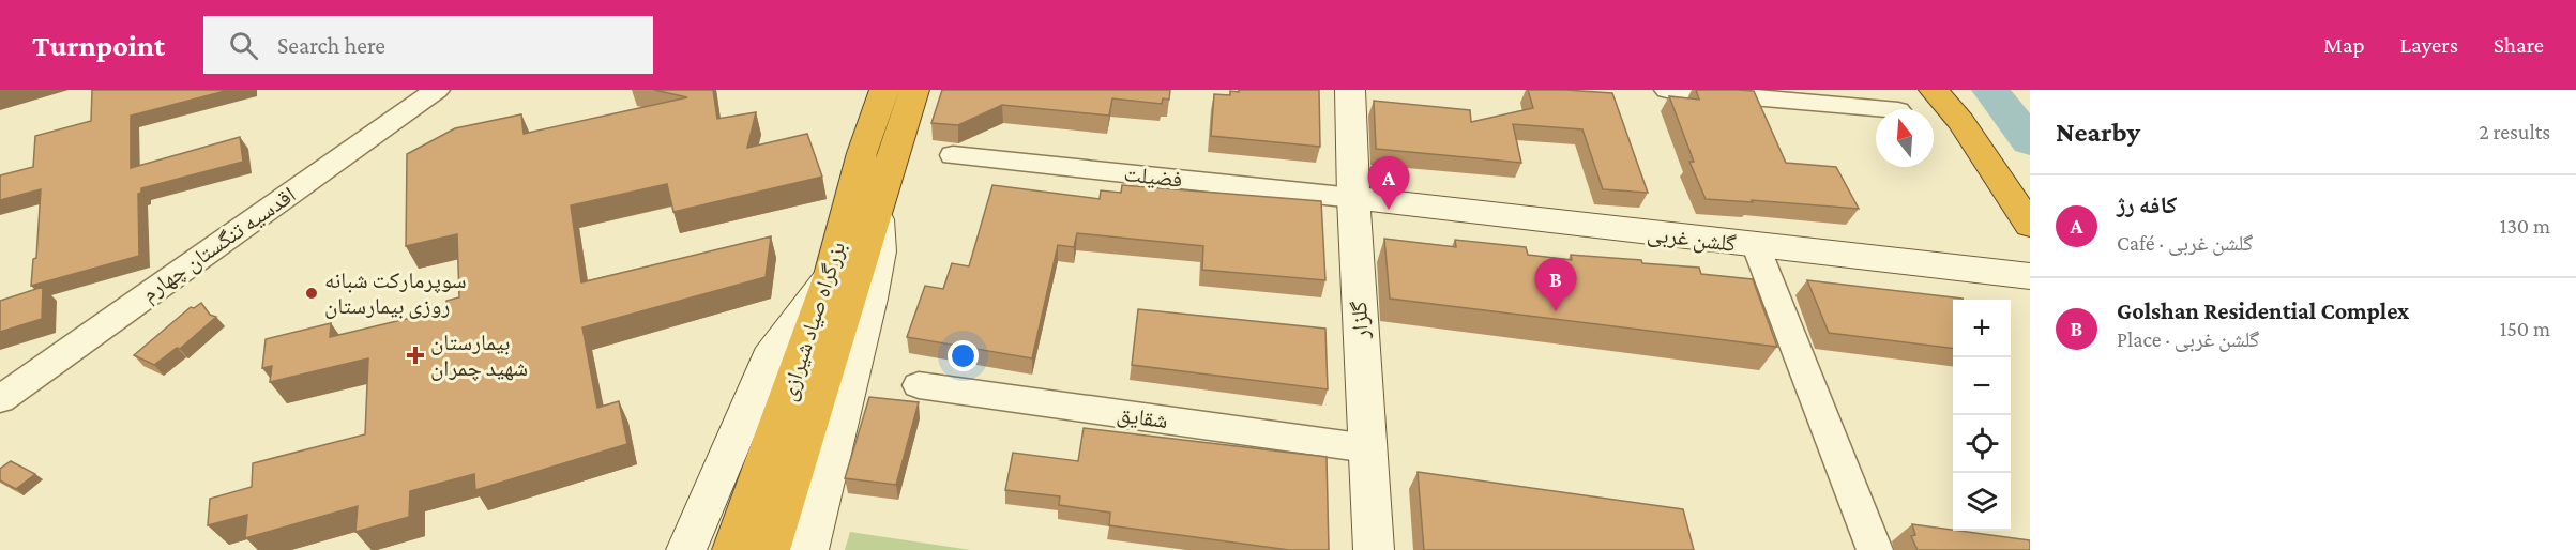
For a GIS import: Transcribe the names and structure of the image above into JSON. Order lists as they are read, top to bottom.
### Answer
{
  "streets": {
    "highway": ["بزرگراه صیاد شیرازی"],
    "main road": ["گلشن غربی", "گلزار"],
    "street": ["فضیلت", "اقدسیه تنگستان چهارم", "شقایق"]
  },
  "crossings": [
    ["فضیلت", "گلشن غربی"],
    ["فضیلت", "گلزار"],
    ["گلشن غربی", "گلزار"],
    ["گلزار", "شقایق"]
  ],
  "places": {
    "other": ["سوپرمارکت شبانه روزی بیمارستان"],
    "health": ["بیمارستان شهید چمران"]
  },
  "north": "top",
  "page": {
    "header": "Turnpoint",
    "search": "Search here",
    "nav": ["Map", "Layers", "Share"],
    "heading": ["Nearby", "2 results"],
    "pins": ["A", "B"],
    "list": [
      {
        "mark": "A",
        "name": "کافه رژ",
        "note": "Café · گلشن غربی",
        "value": "130 m"
      },
      {
        "mark": "B",
        "name": "Golshan Residential Complex",
        "note": "Place · گلشن غربی",
        "value": "150 m"
      }
    ],
    "map_buttons": ["+", "−"]
  }
}
